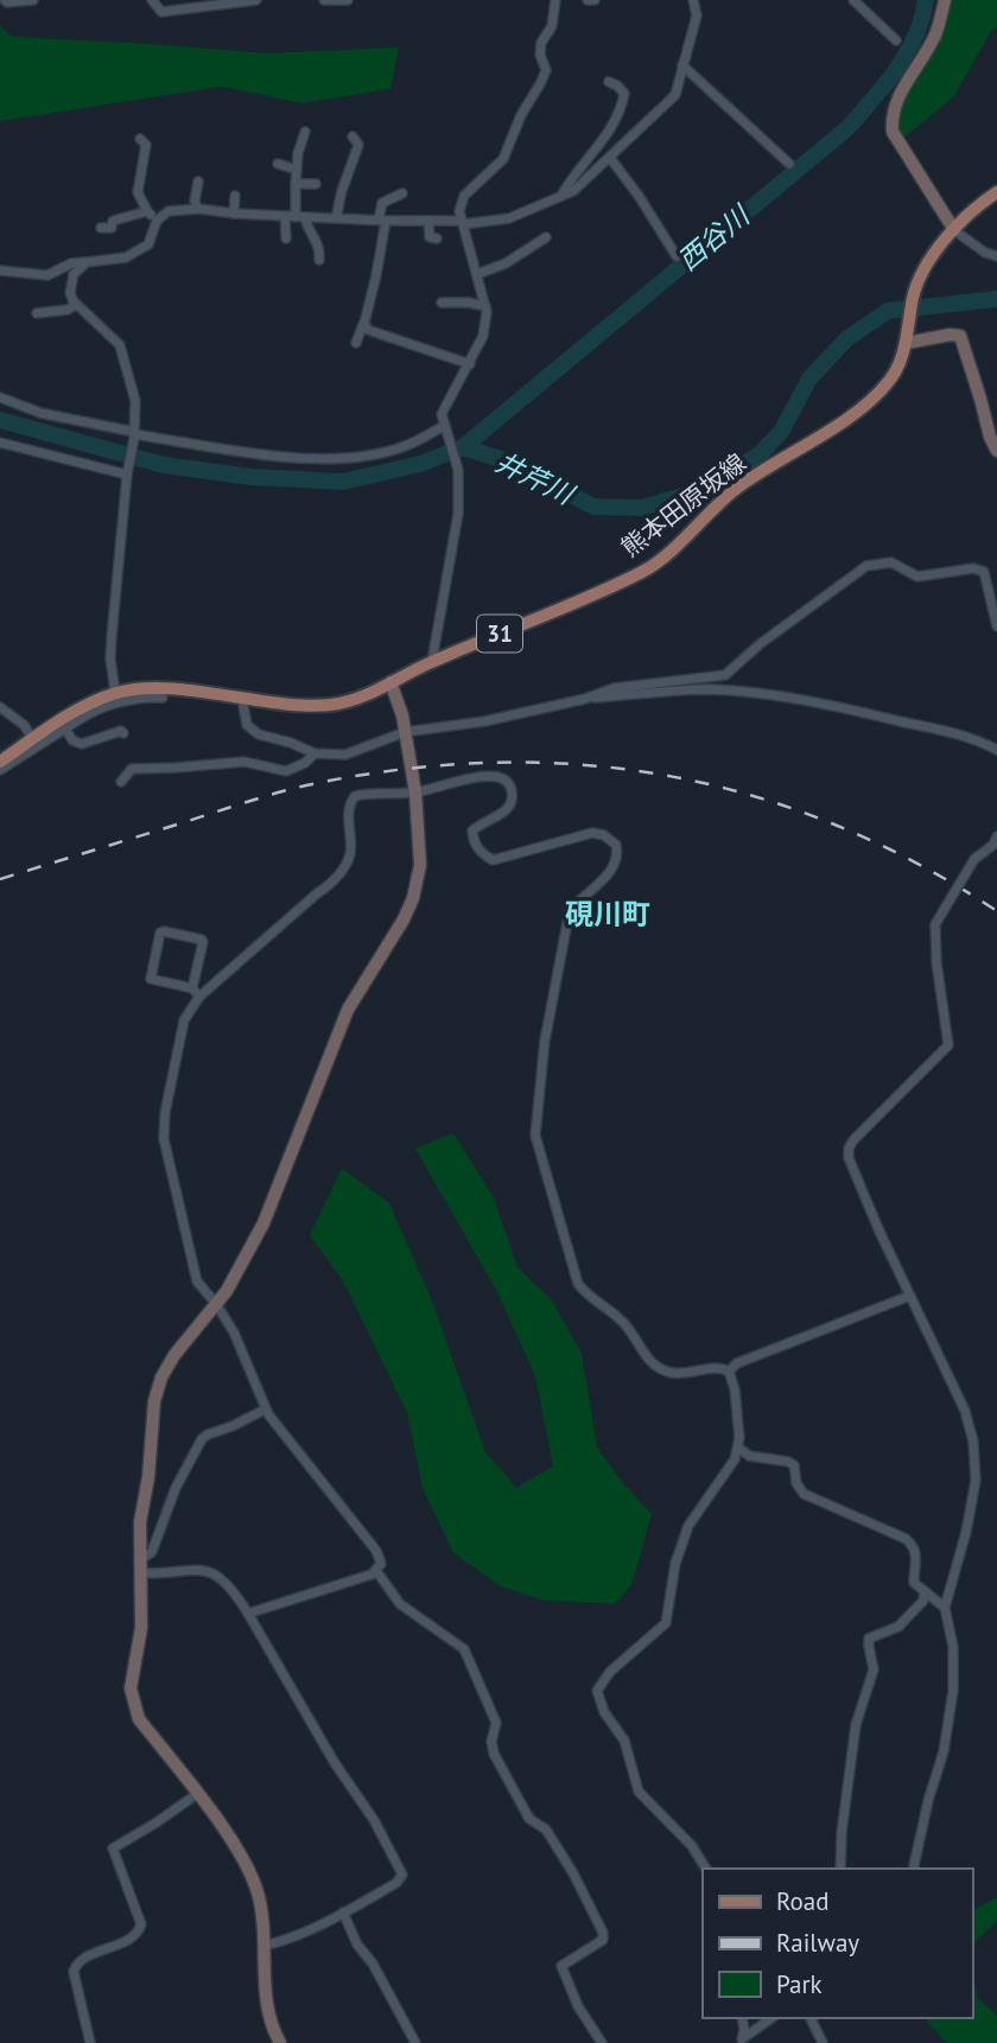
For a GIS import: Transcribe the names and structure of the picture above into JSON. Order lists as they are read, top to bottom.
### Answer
{
  "streets": {
    "main road": ["熊本田原坂線", "31"]
  },
  "districts": ["硯川町"],
  "water": ["西谷川", "井芹川"],
  "legend": ["Road", "Railway", "Park"]
}
